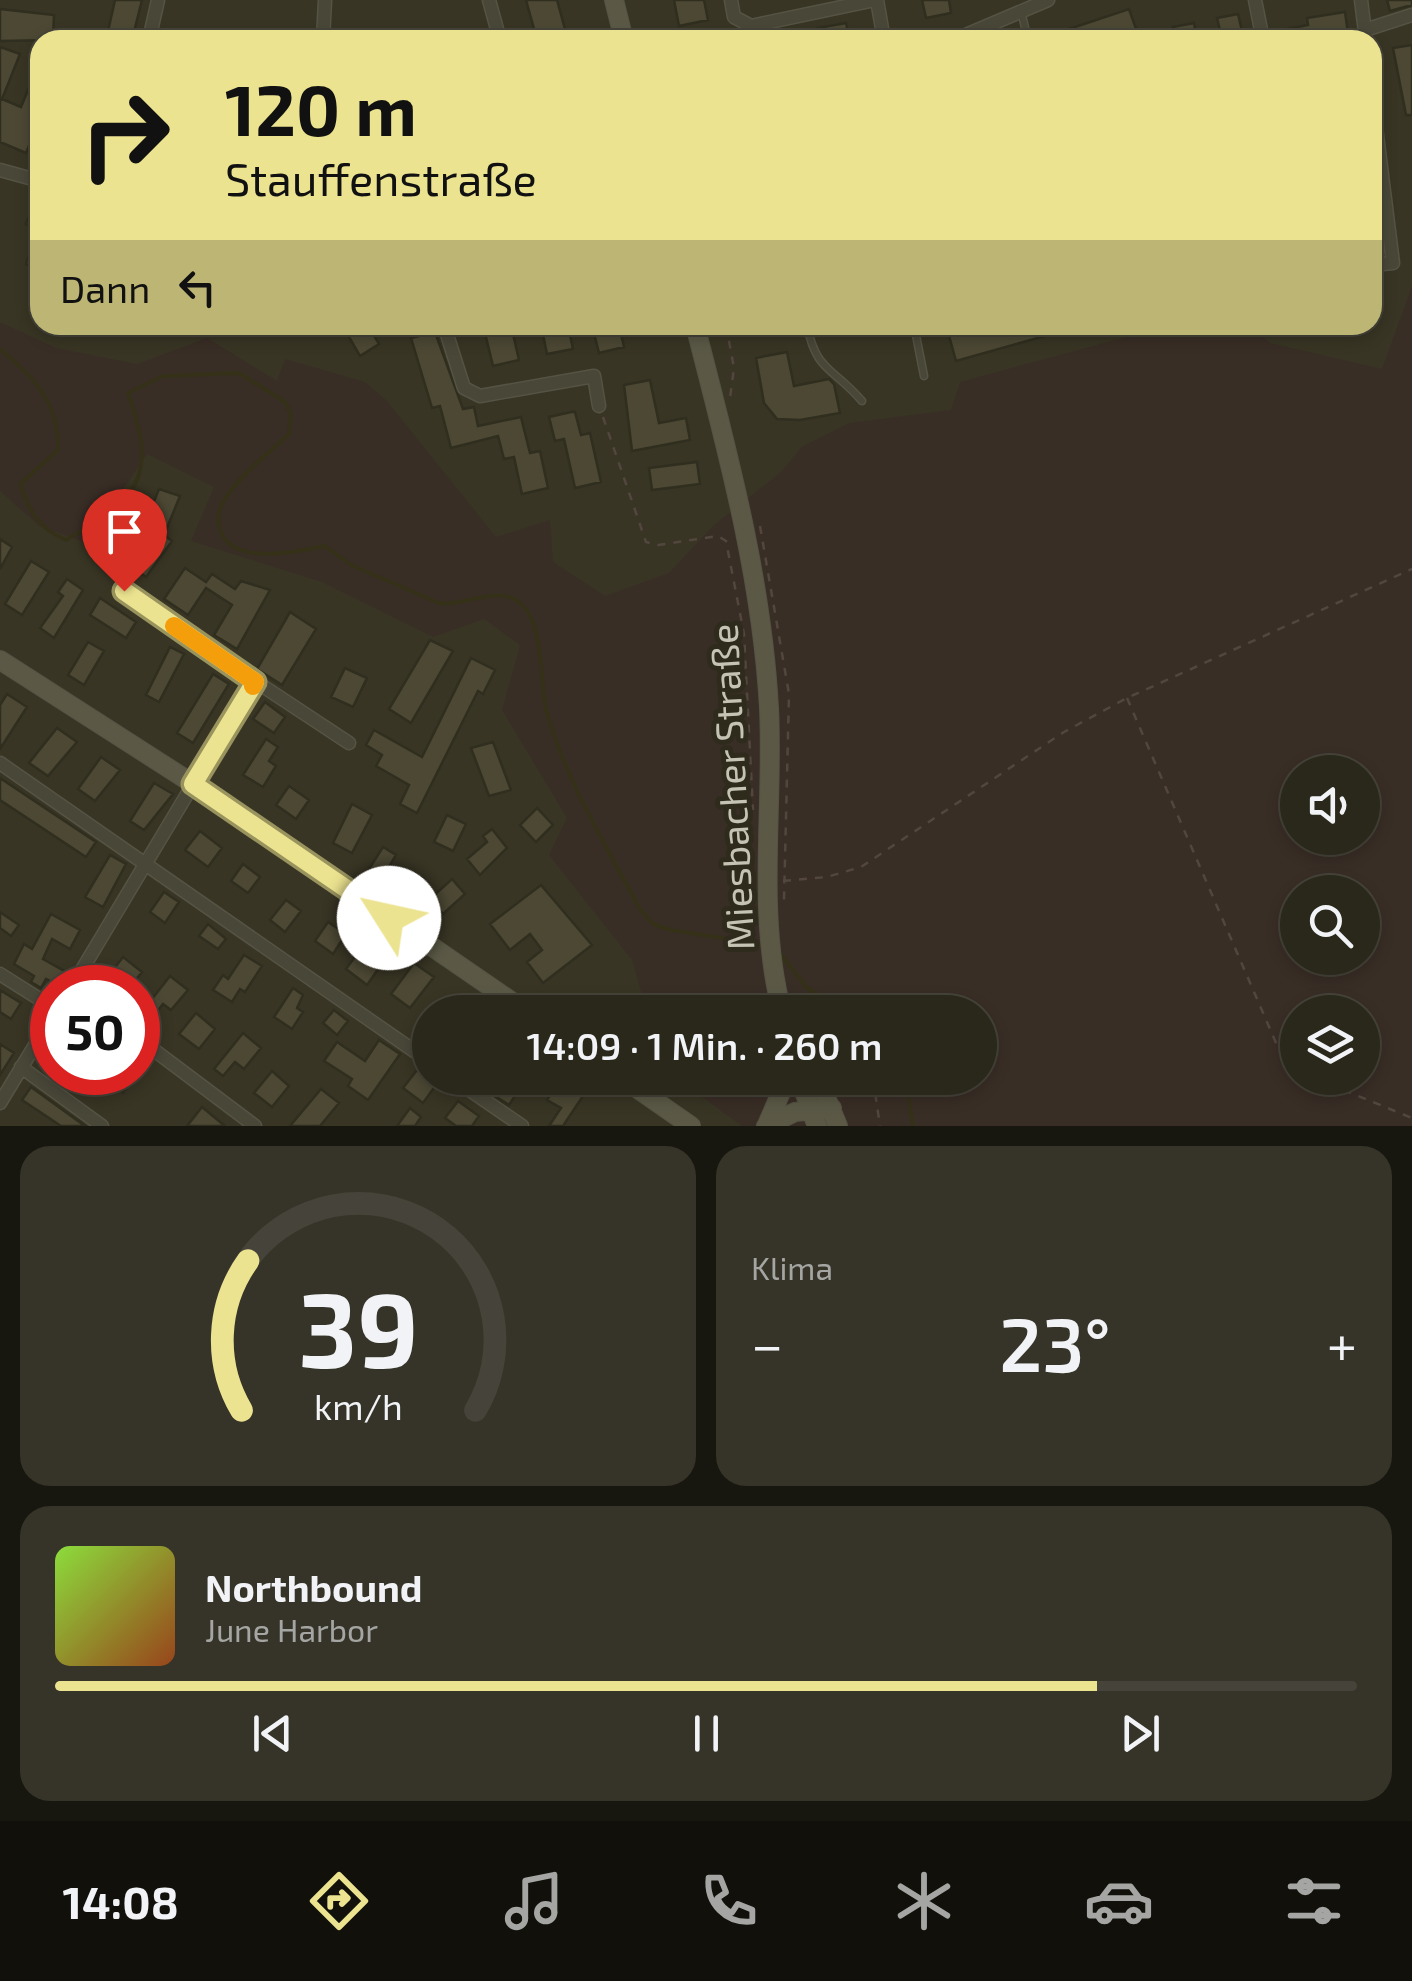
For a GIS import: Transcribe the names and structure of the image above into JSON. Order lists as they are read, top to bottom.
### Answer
{
  "streets": {
    "main road": ["Miesbacher Straße"]
  },
  "page": {
    "turn": ["120 m", "Stauffenstraße"],
    "then": "Dann",
    "limit": "50",
    "trip": "14:09 · 1 Min. · 260 m",
    "tile": "Klima",
    "heat": ["−", "23°", "+"],
    "song": ["Northbound", "June Harbor"],
    "tabs": "14:08",
    "gauge": ["39", "km/h"]
  }
}
